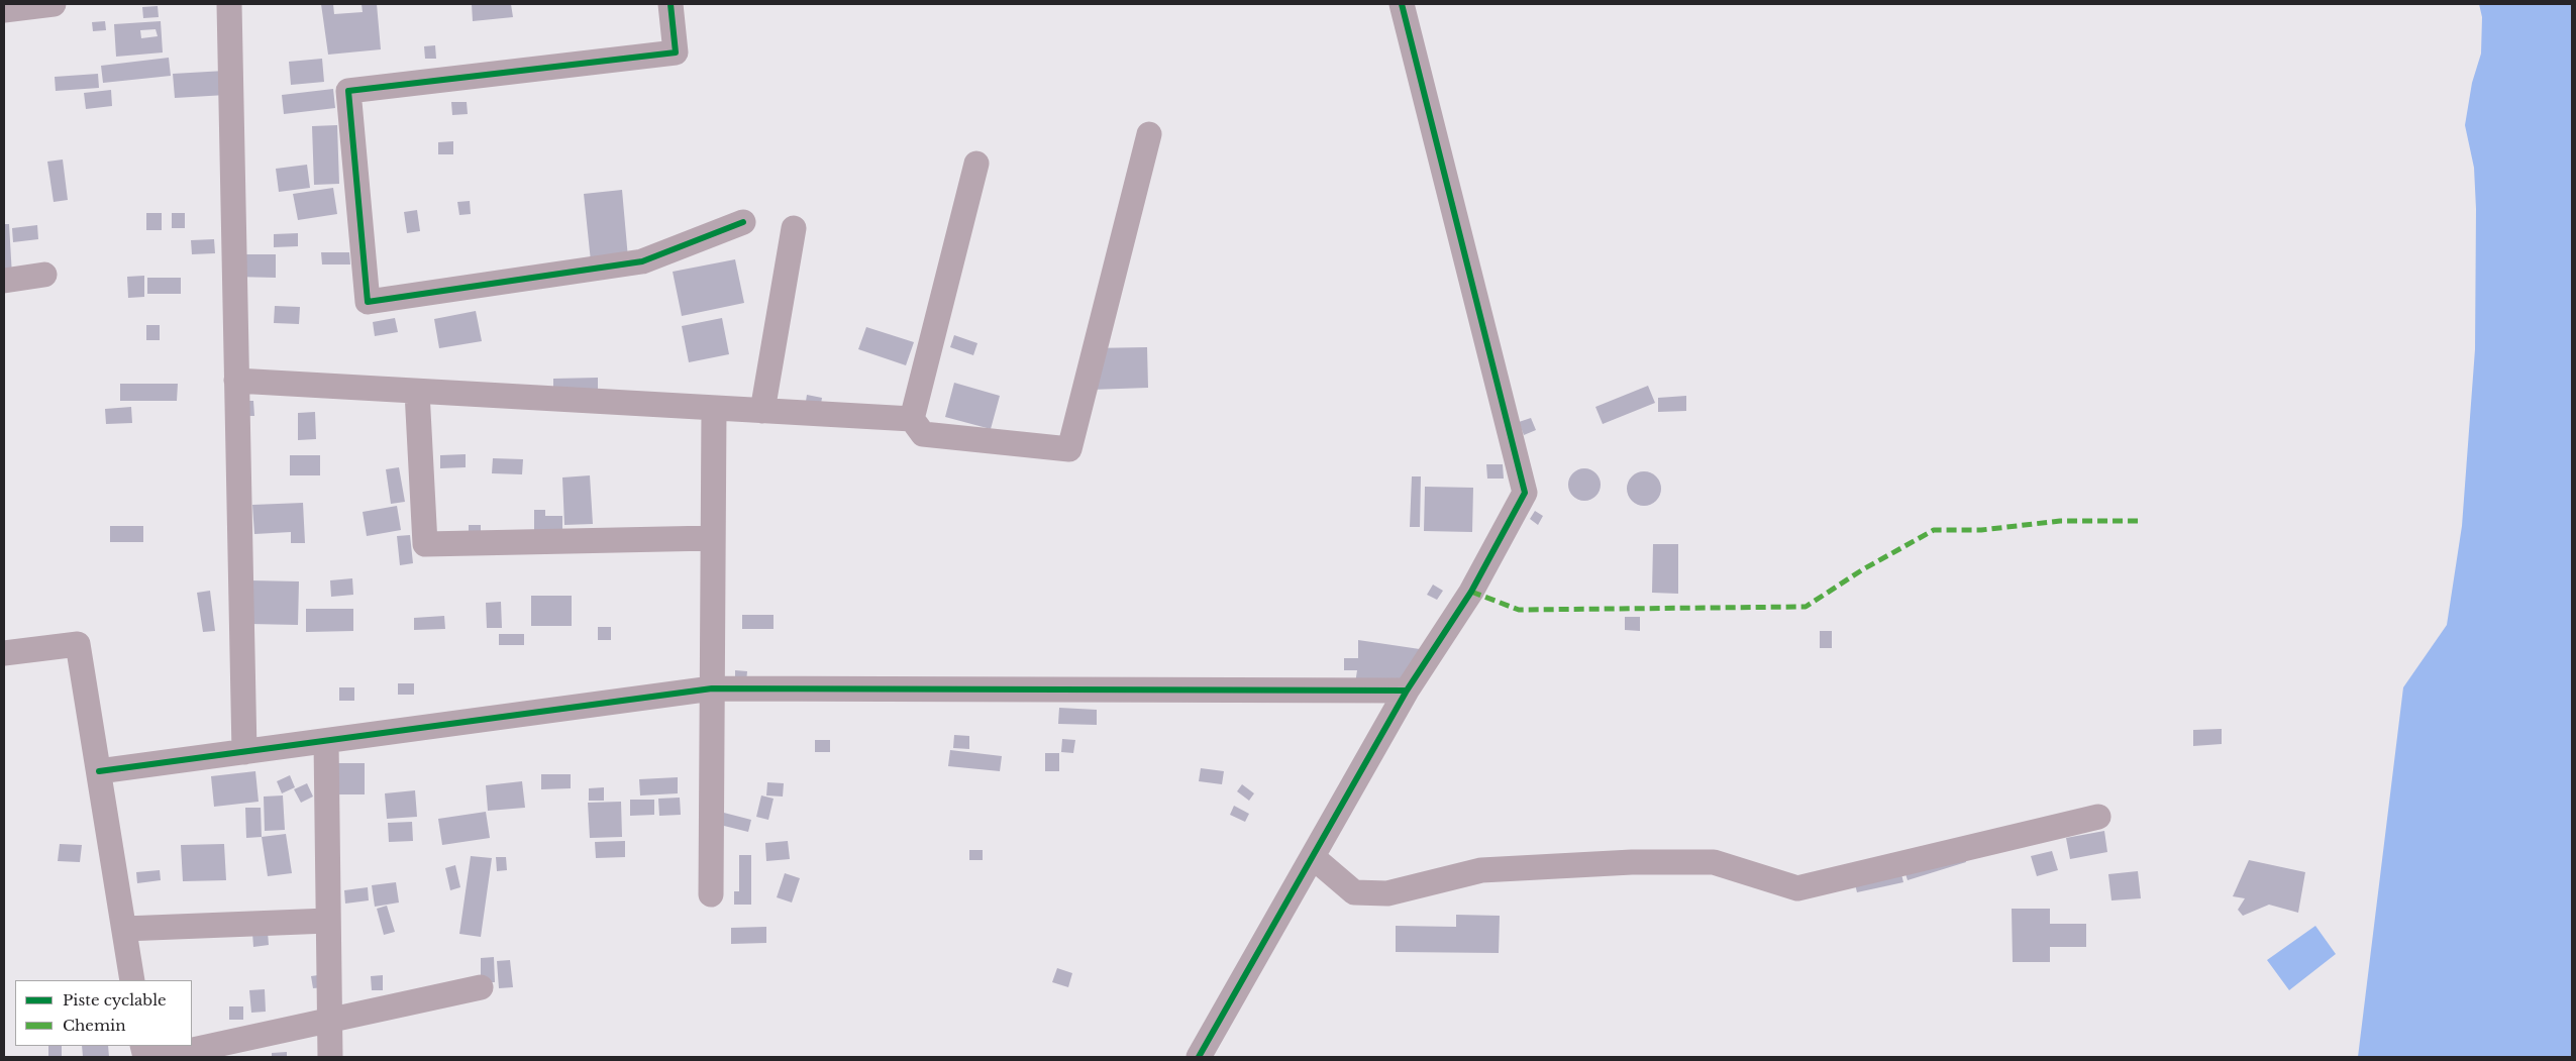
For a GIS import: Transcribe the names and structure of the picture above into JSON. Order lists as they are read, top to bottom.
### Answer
{
  "legend": ["Piste cyclable", "Chemin"]
}
